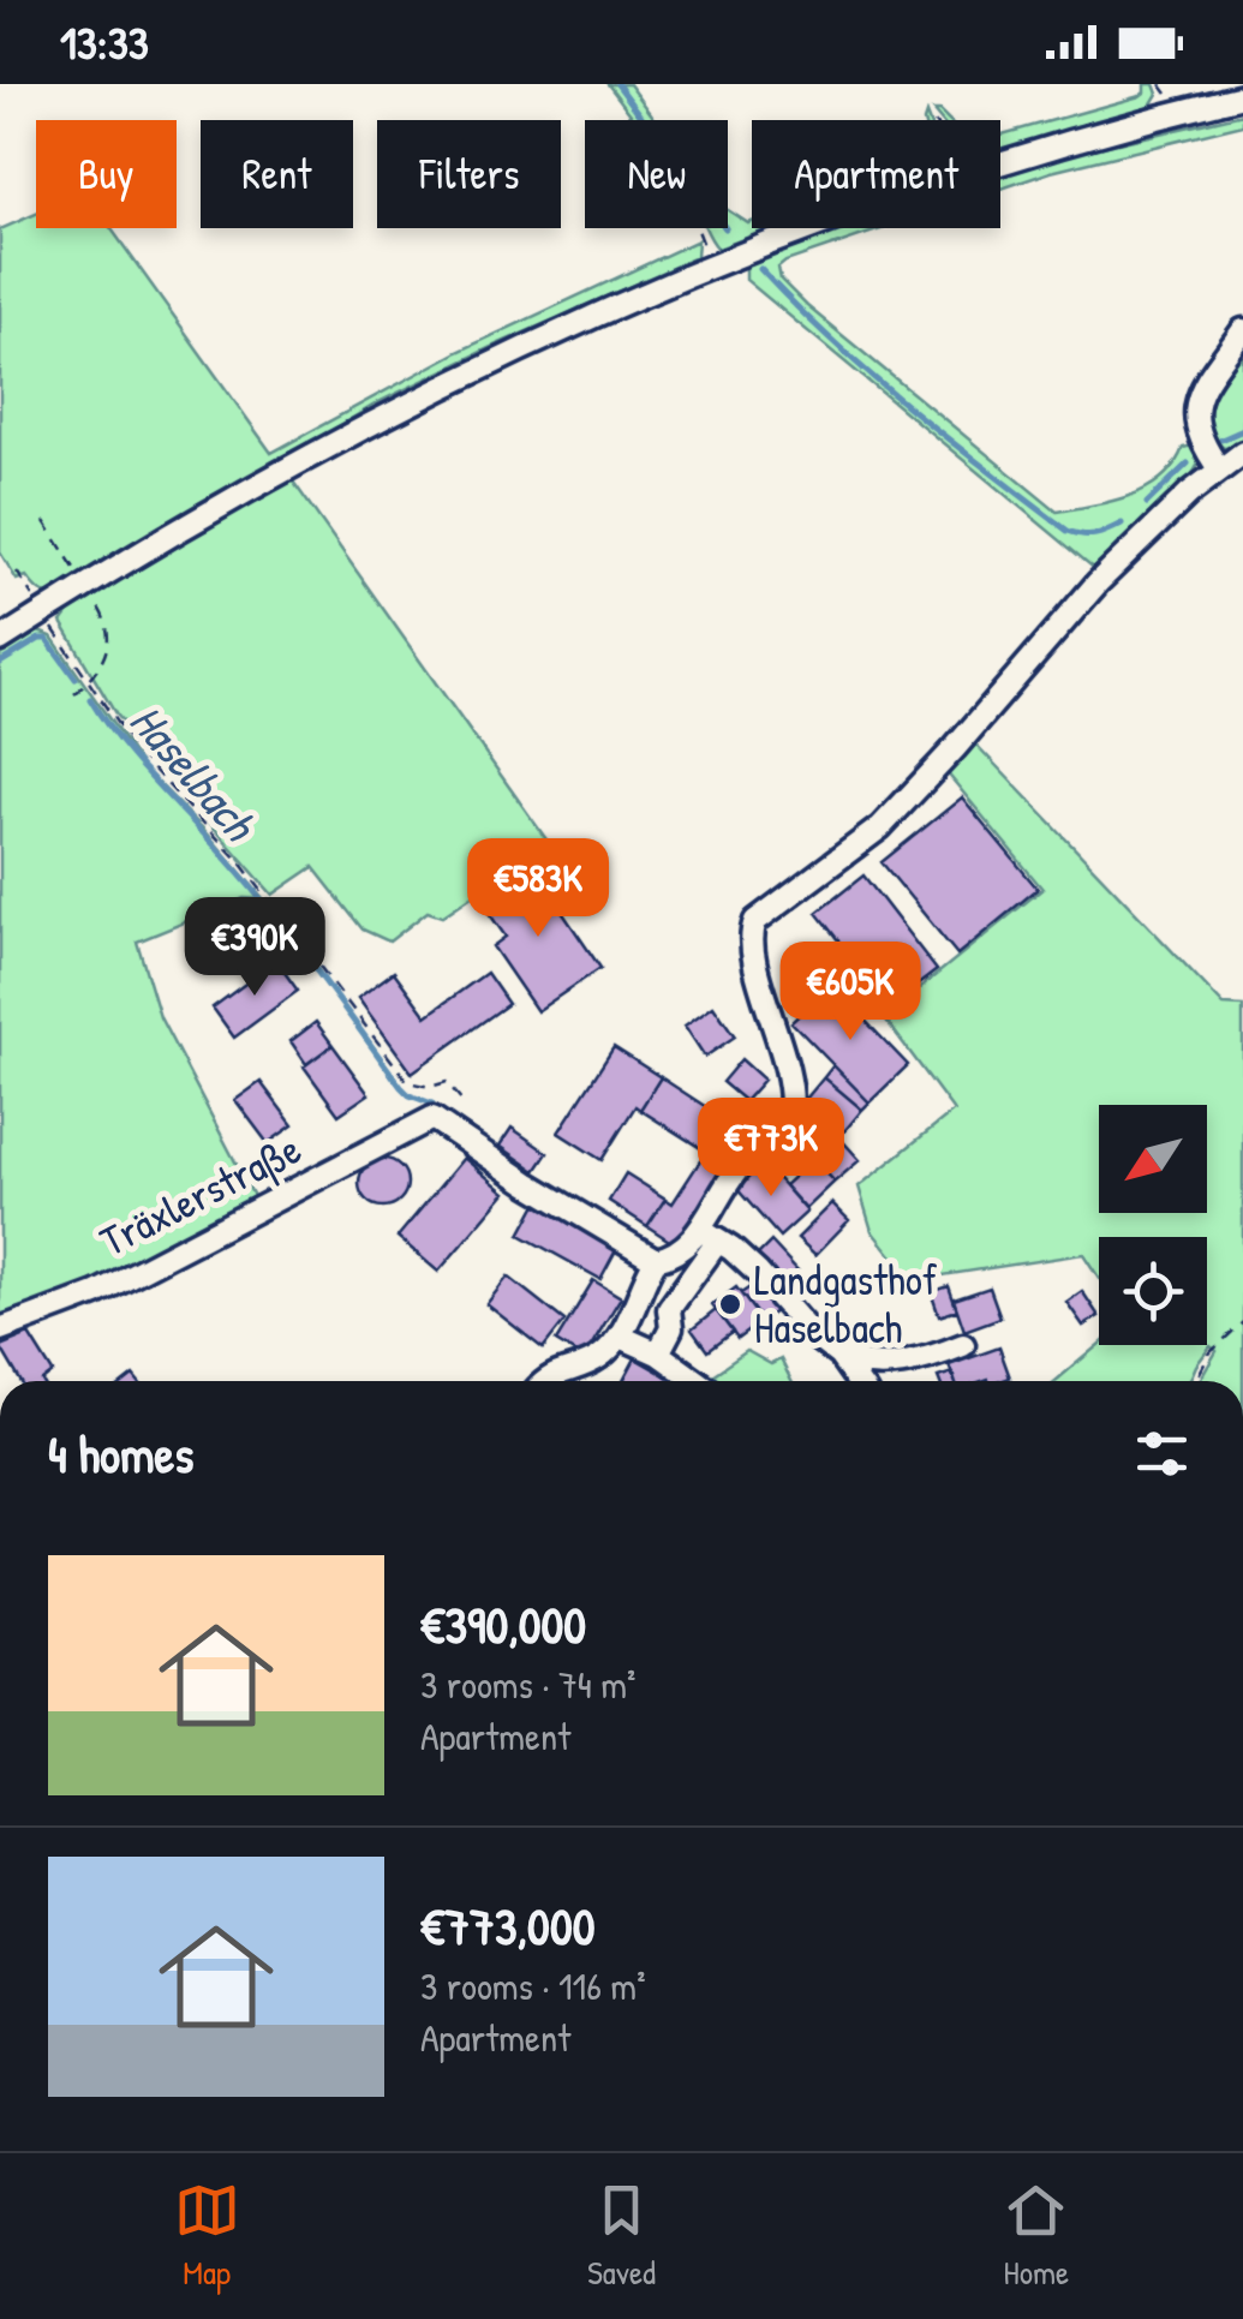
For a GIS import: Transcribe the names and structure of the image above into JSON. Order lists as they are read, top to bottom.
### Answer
{
  "streets": {
    "street": ["Träxlerstraße"]
  },
  "water": ["Haselbach"],
  "places": ["Landgasthof Haselbach"],
  "north": "bottom left",
  "page": {
    "status": "13:33",
    "chip": [
      "Buy",
      "Rent",
      "Filters",
      "New",
      "Apartment"
    ],
    "price": [
      "€583K",
      "€390K",
      "€605K",
      "€773K"
    ],
    "heading": "4 homes",
    "list": [
      {
        "name": "€390,000",
        "note": "3 rooms · 74 m² · Apartment"
      },
      {
        "name": "€773,000",
        "note": "3 rooms · 116 m² · Apartment"
      }
    ],
    "tabs": ["Map", "Saved", "Home"]
  }
}
